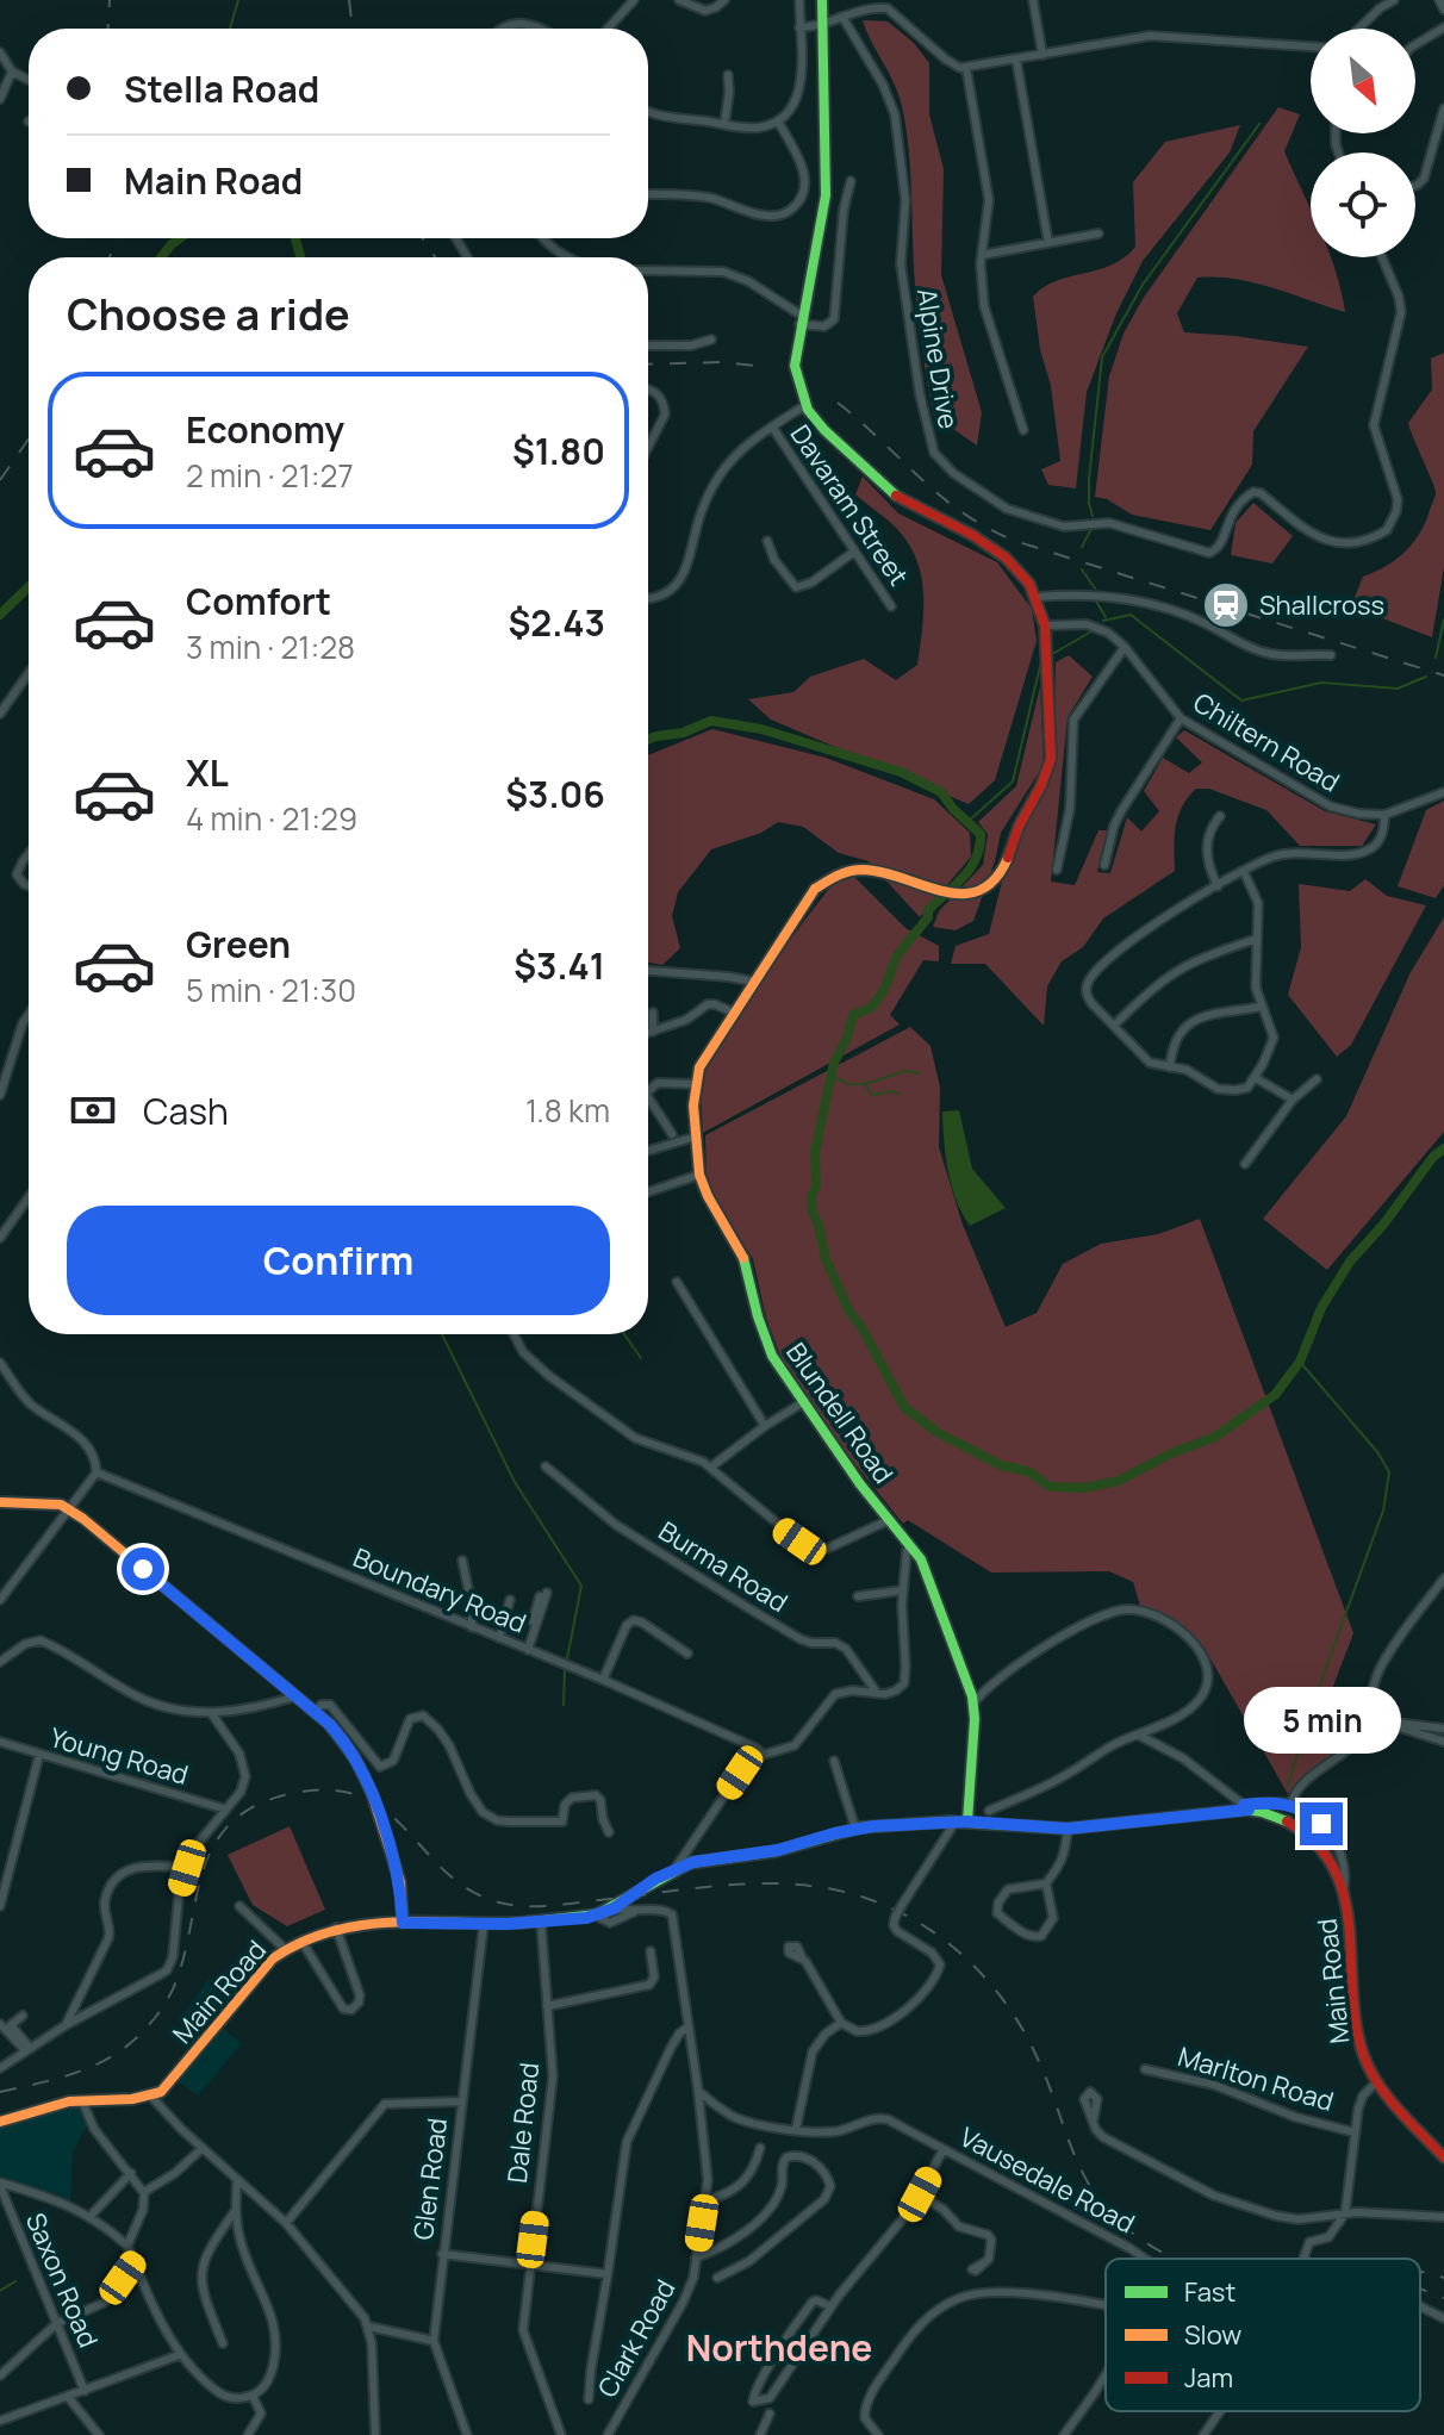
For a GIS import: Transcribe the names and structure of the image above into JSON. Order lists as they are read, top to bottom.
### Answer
{
  "streets": {
    "main road": ["Blundell Road", "Main Road"],
    "street": [
      "Alpine Drive",
      "Davaram Street",
      "Chiltern Road",
      "Burma Road",
      "Boundary Road",
      "Young Road",
      "Marlton Road",
      "Dale Road",
      "Glen Road",
      "Vausedale Road",
      "Saxon Road",
      "Clark Road"
    ]
  },
  "crossings": [
    ["Chiltern Road", "Blundell Road"],
    ["Blundell Road", "Main Road"],
    ["Main Road", "Dale Road"],
    ["Main Road", "Glen Road"],
    ["Vausedale Road", "Clark Road"]
  ],
  "districts": ["Northdene"],
  "places": {
    "station": ["Shallcross"]
  },
  "legend": ["Fast", "Slow", "Jam"],
  "north": "bottom right",
  "page": {
    "banner": ["Stella Road", "Main Road"],
    "heading": "Choose a ride",
    "list": [
      {
        "name": "Economy",
        "note": "2 min · 21:27",
        "value": "$1.80"
      },
      {
        "name": "Comfort",
        "note": "3 min · 21:28",
        "value": "$2.43"
      },
      {
        "name": "XL",
        "note": "4 min · 21:29",
        "value": "$3.06"
      },
      {
        "name": "Green",
        "note": "5 min · 21:30",
        "value": "$3.41"
      }
    ],
    "pay": ["Cash", "1.8 km"],
    "buttons": "Confirm",
    "bubble": "5 min"
  }
}
